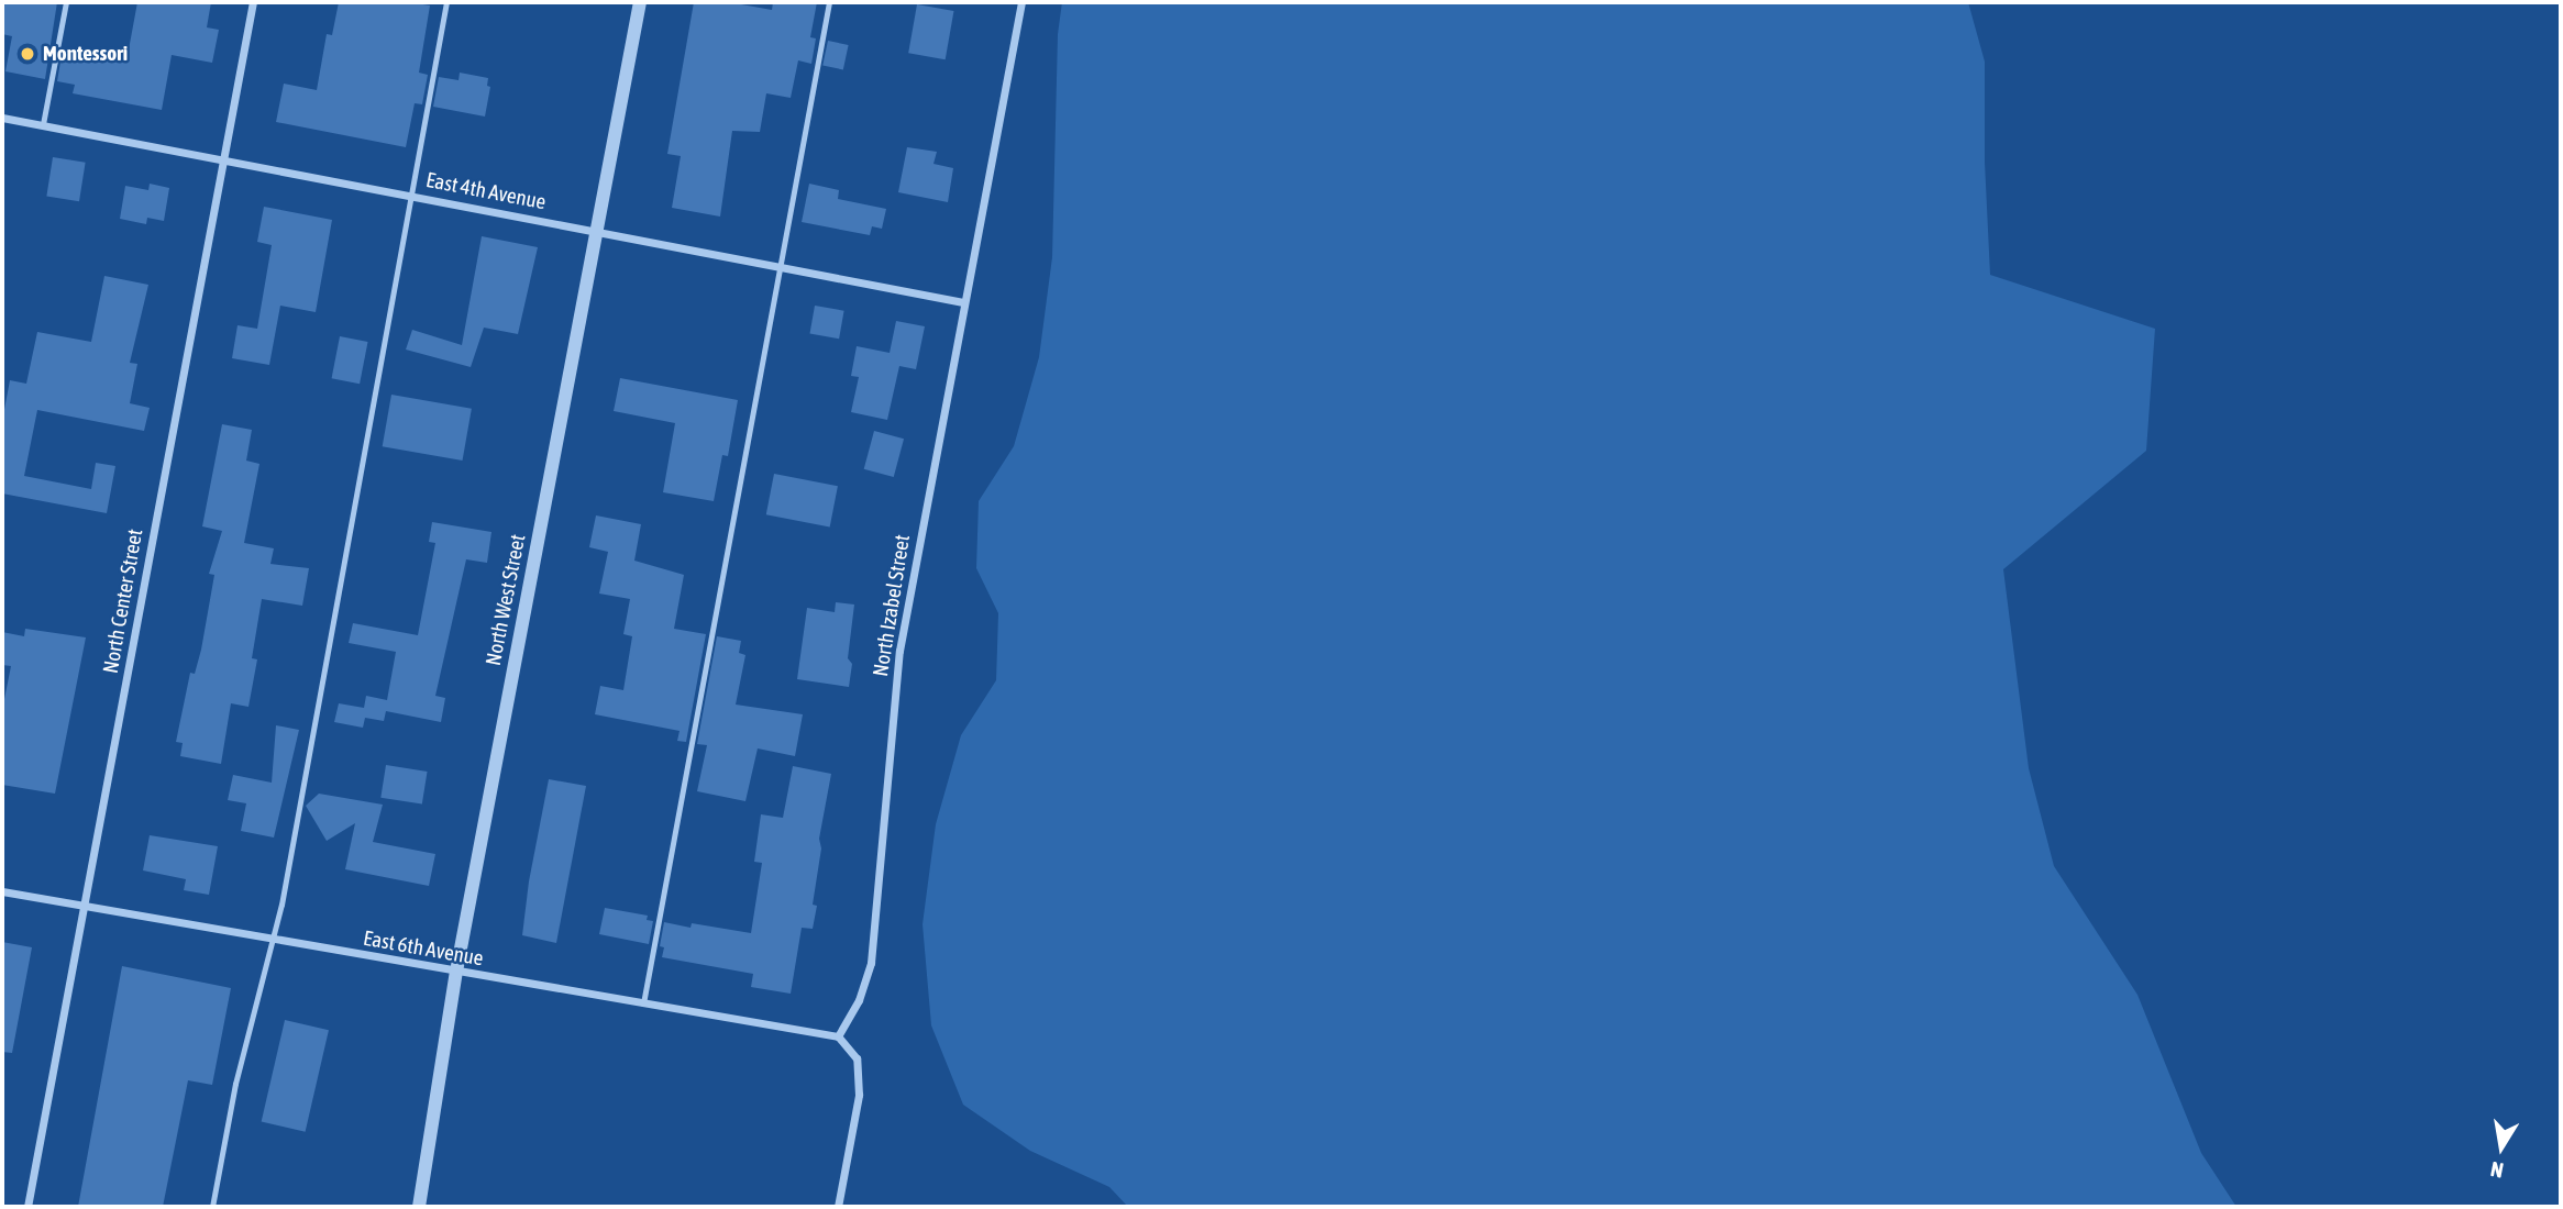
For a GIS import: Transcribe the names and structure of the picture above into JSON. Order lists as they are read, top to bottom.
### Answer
{
  "streets": {
    "street": [
      "East 4th Avenue",
      "North West Street",
      "North Center Street",
      "North Izabel Street",
      "East 6th Avenue"
    ]
  },
  "crossings": [
    ["East 4th Avenue", "North West Street"],
    ["East 4th Avenue", "North Center Street"],
    ["East 4th Avenue", "North Izabel Street"],
    ["North West Street", "East 6th Avenue"],
    ["North Center Street", "East 6th Avenue"],
    ["North Izabel Street", "East 6th Avenue"]
  ],
  "places": ["Montessori"],
  "north": "bottom"
}
